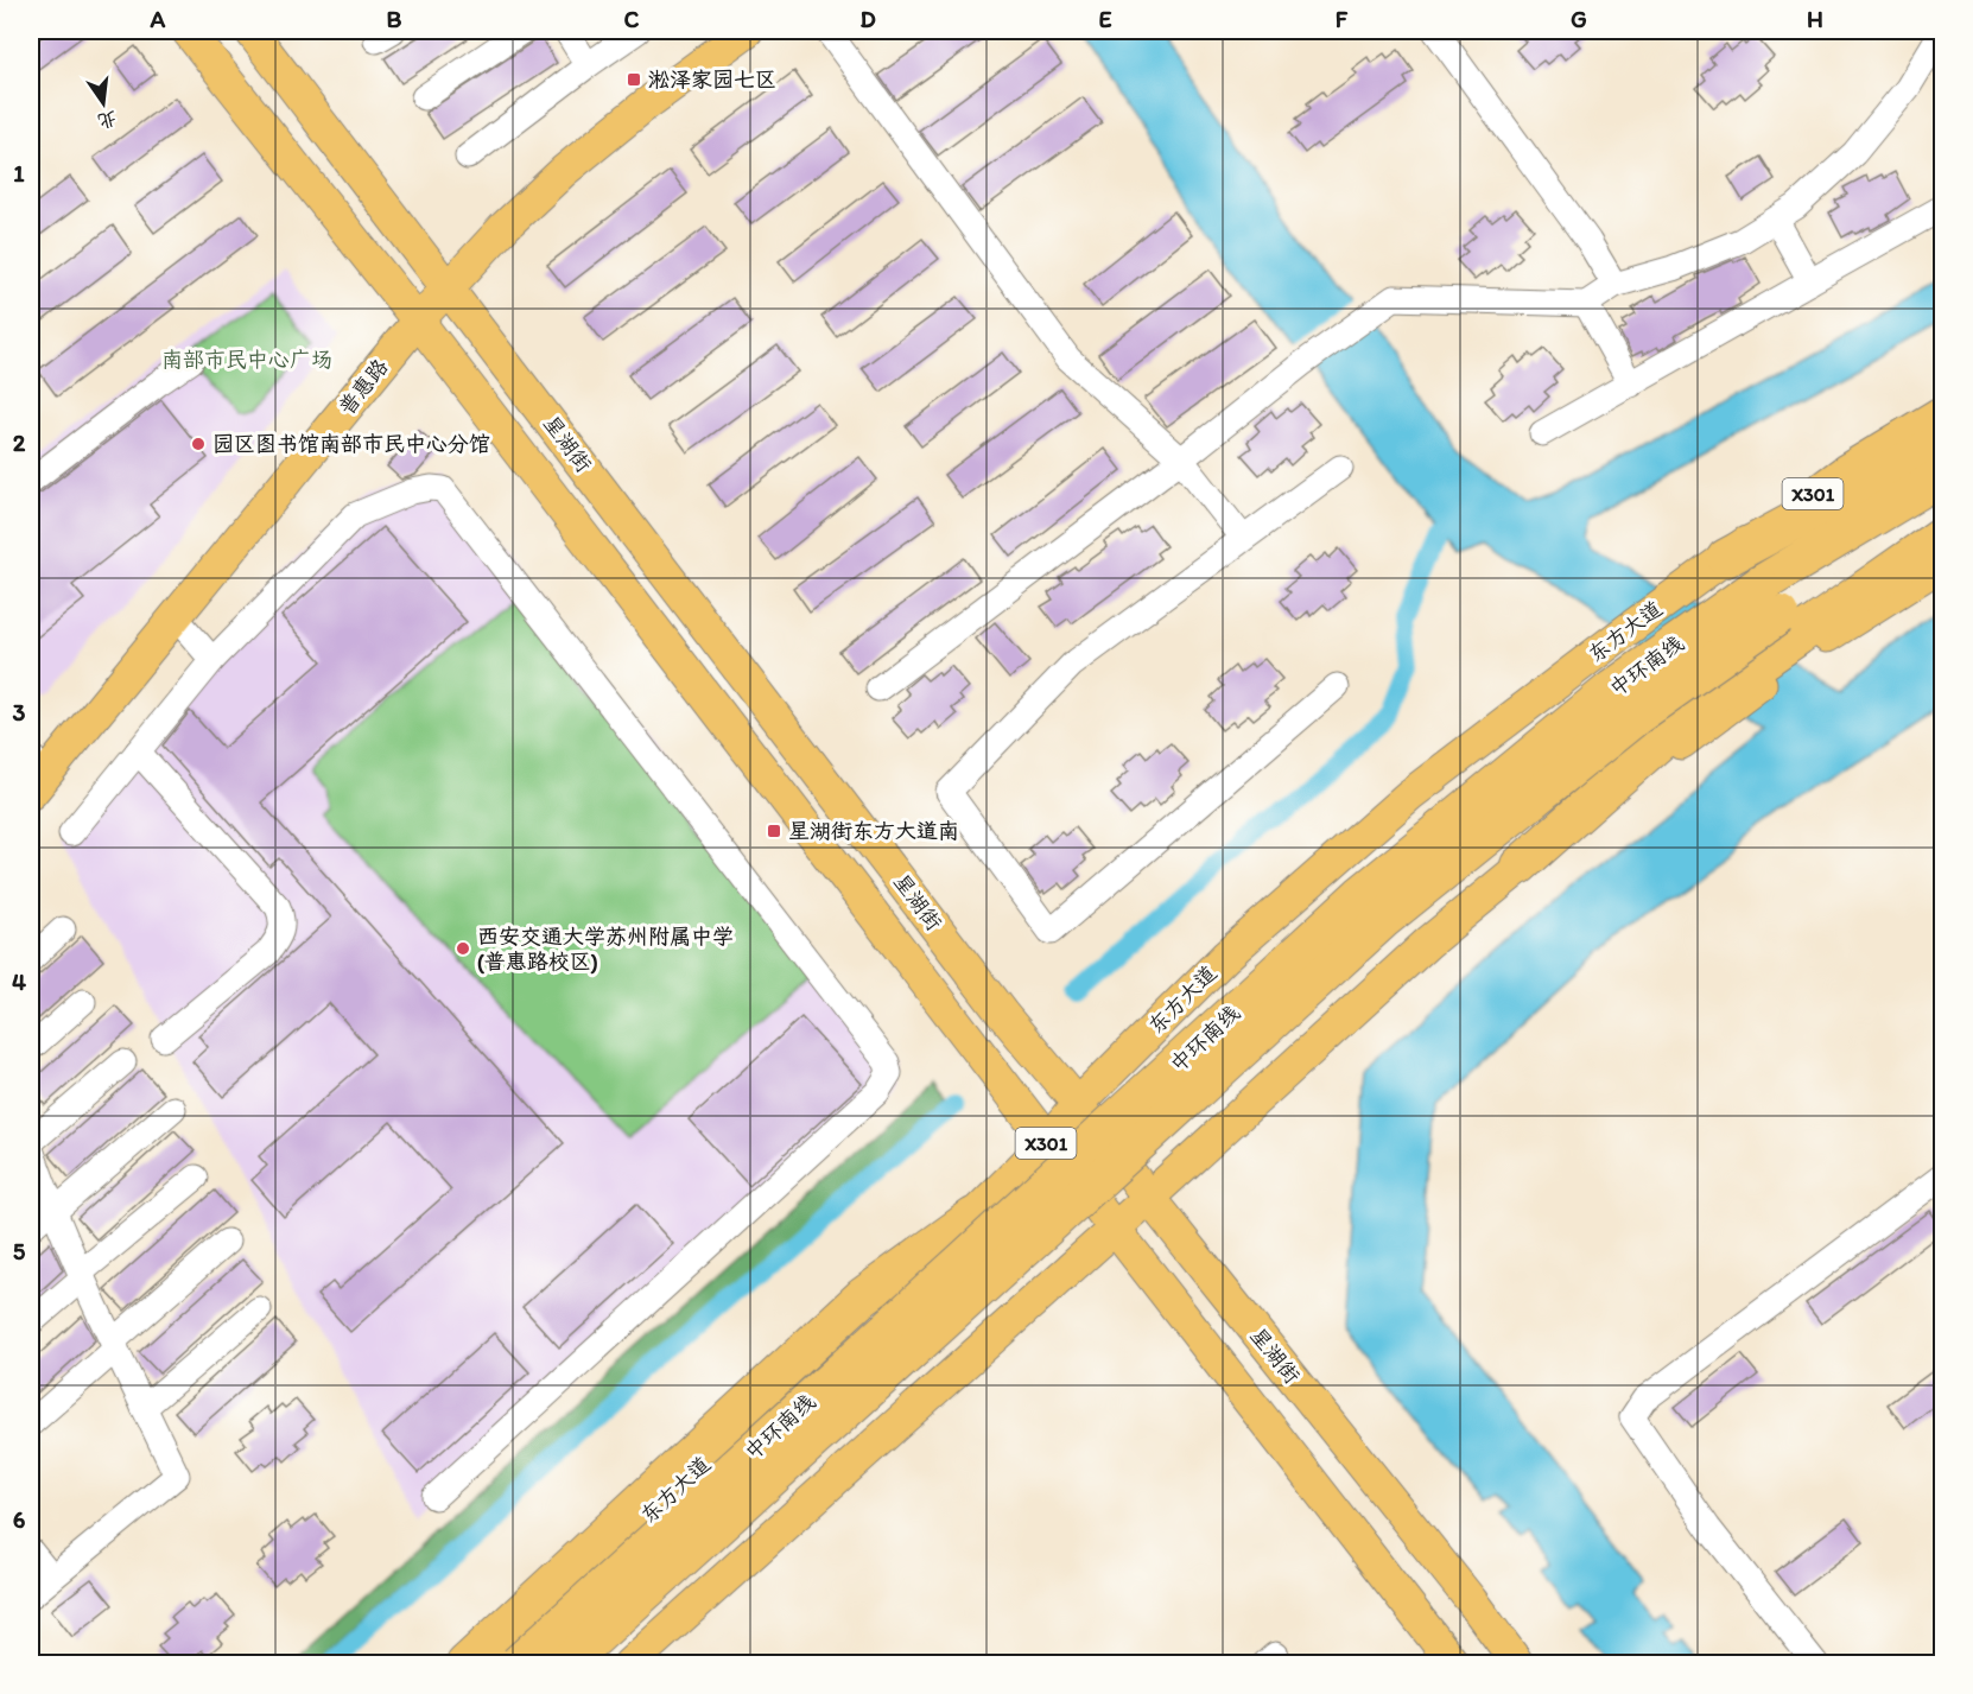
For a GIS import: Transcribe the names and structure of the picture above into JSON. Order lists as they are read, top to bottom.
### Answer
{
  "streets": {
    "highway": ["中环南线"],
    "main road": [
      "普惠路",
      "星湖街",
      "X301",
      "东方大道"
    ]
  },
  "crossings": [
    ["普惠路", "星湖街"],
    ["星湖街", "东方大道"]
  ],
  "parks": ["南部市民中心广场"],
  "places": {
    "transit": ["淞泽家园七区", "星湖街东方大道南"],
    "other": ["园区图书馆南部市民中心分馆", "西安交通大学苏州附属中学 (普惠路校区)"]
  },
  "north": "bottom",
  "grid": {
    "columns": [
      "A",
      "B",
      "C",
      "D",
      "E",
      "F",
      "G",
      "H"
    ],
    "rows": [
      "1",
      "2",
      "3",
      "4",
      "5",
      "6"
    ]
  }
}
